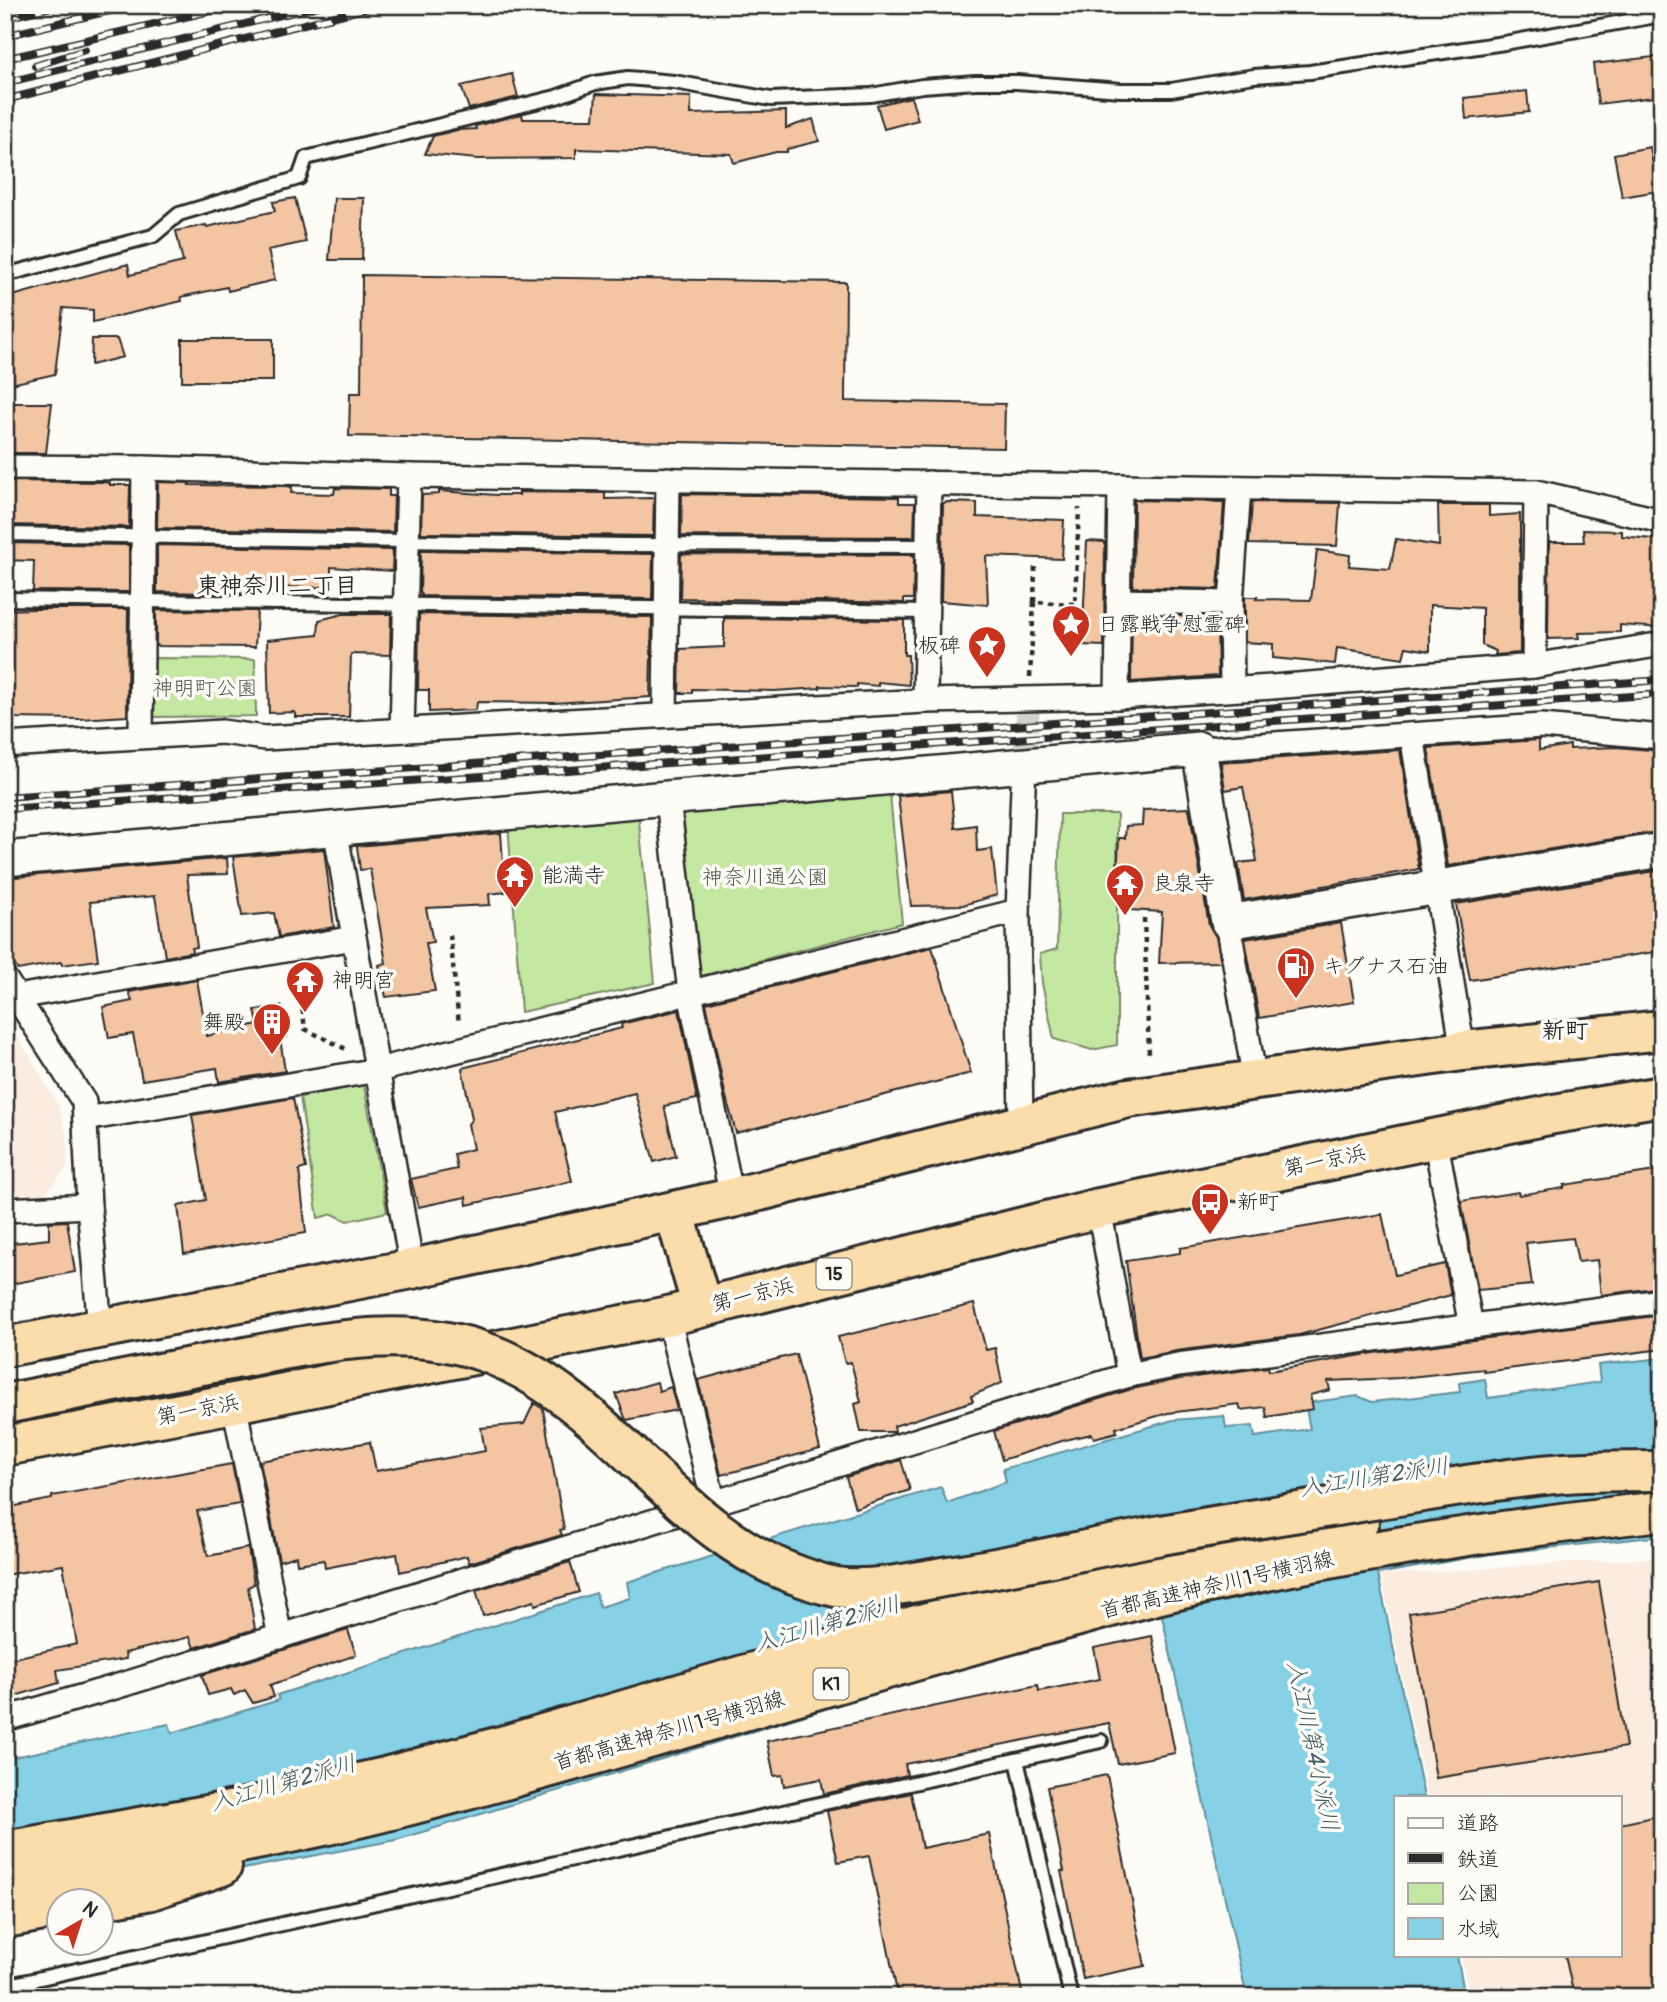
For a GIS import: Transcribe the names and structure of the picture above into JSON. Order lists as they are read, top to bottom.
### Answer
{
  "streets": {
    "highway": [
      "第一京浜",
      "15",
      "首都高速神奈川1号横羽線",
      "K1"
    ]
  },
  "districts": ["東神奈川二丁目", "新町"],
  "water": ["入江川第2派川", "入江川第4小派川"],
  "parks": ["神明町公園", "神奈川通公園"],
  "places": {
    "place": ["日露戦争慰霊碑", "板碑"],
    "temple": ["能満寺", "良泉寺", "神明宮"],
    "fuel station": ["キグナス石油"],
    "building": ["舞殿"],
    "bus stop": ["新町"]
  },
  "legend": [
    "道路",
    "鉄道",
    "公園",
    "水域"
  ],
  "north": "top right"
}
